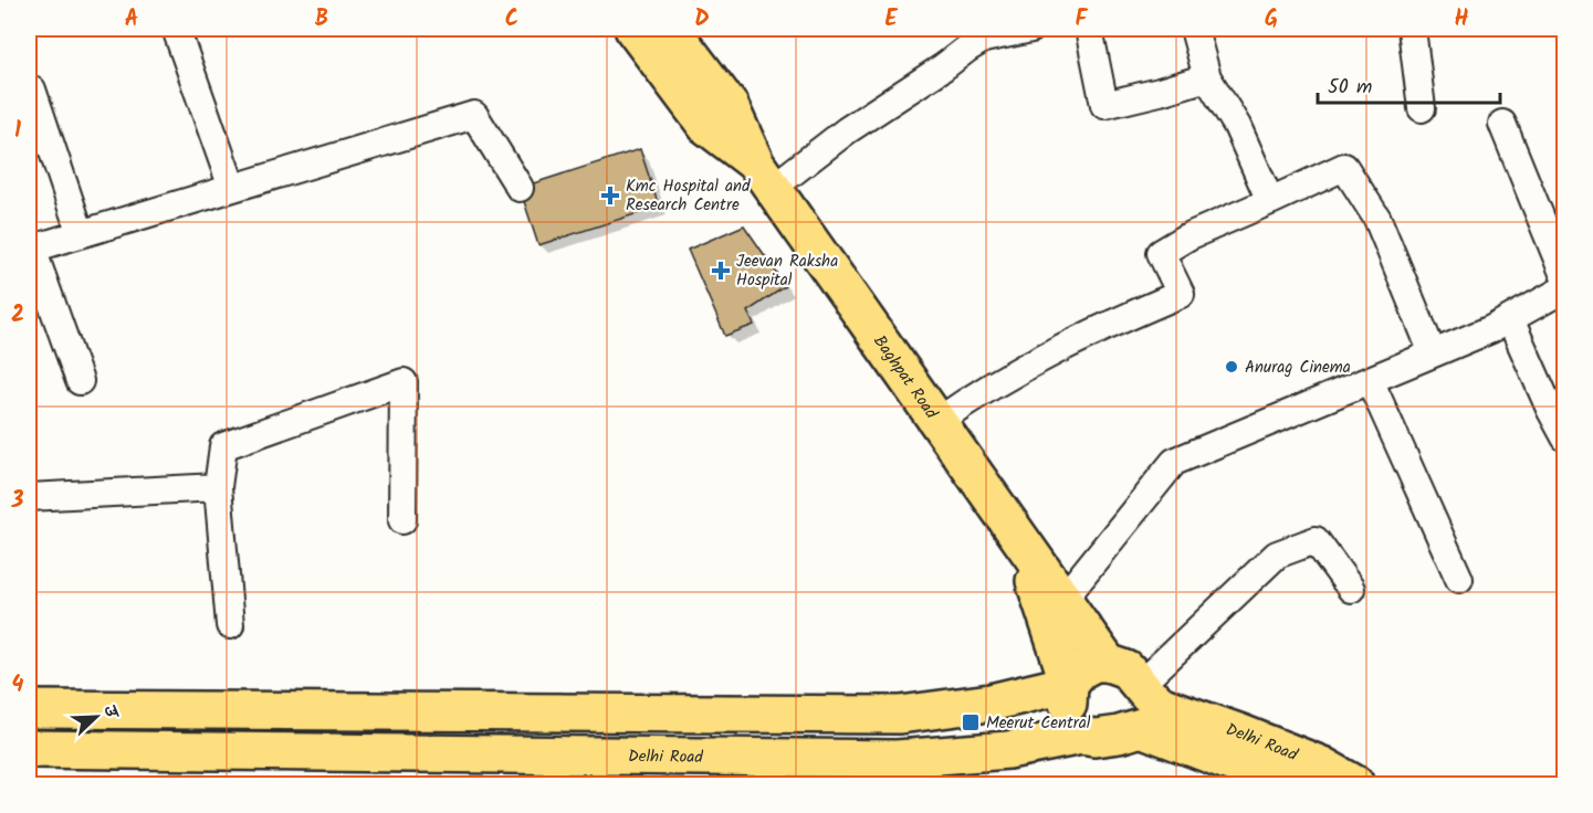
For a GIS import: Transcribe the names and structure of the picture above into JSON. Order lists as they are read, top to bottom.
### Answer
{
  "streets": {
    "main road": ["Baghpat Road", "Delhi Road"]
  },
  "crossings": [
    ["Baghpat Road", "Delhi Road"]
  ],
  "places": {
    "health": ["Kmc Hospital and Research Centre", "Jeevan Raksha Hospital"],
    "other": ["Anurag Cinema"],
    "transit": ["Meerut Central"]
  },
  "scale_bar": "50 m",
  "north": "top right",
  "grid": {
    "columns": [
      "A",
      "B",
      "C",
      "D",
      "E",
      "F",
      "G",
      "H"
    ],
    "rows": [
      "1",
      "2",
      "3",
      "4"
    ]
  }
}
